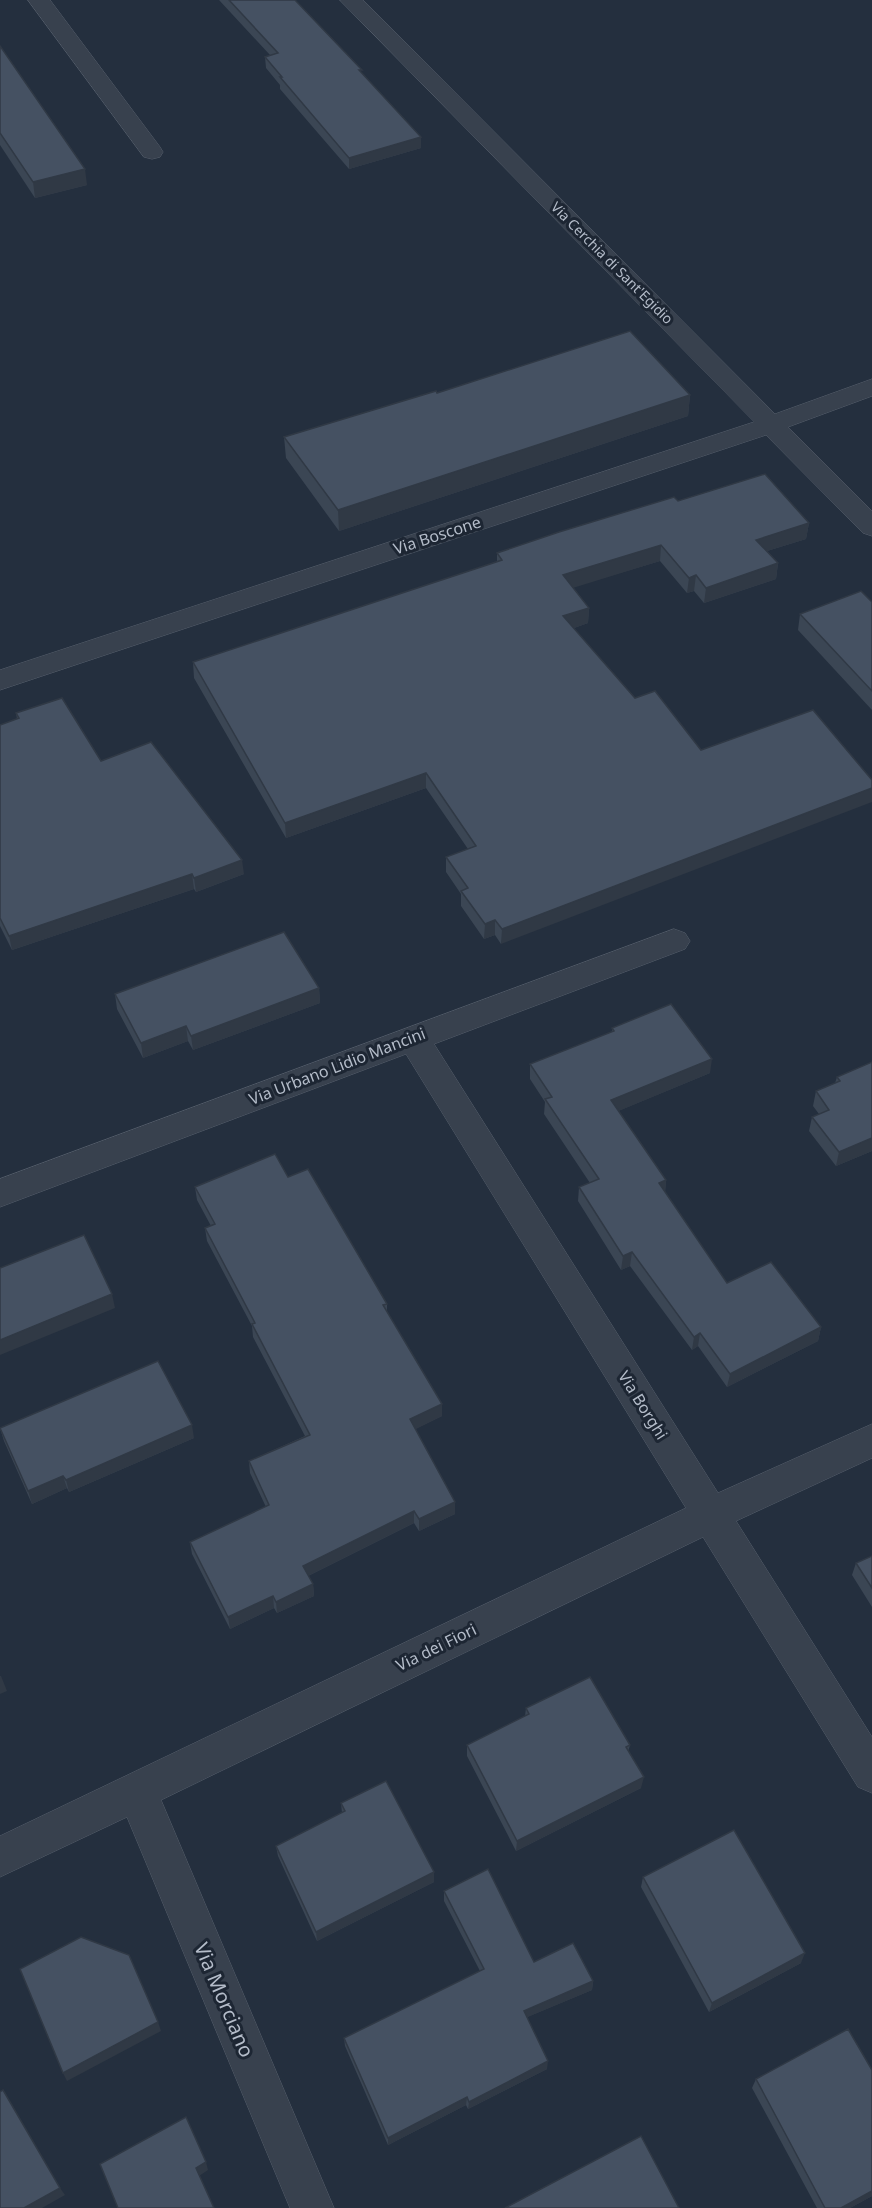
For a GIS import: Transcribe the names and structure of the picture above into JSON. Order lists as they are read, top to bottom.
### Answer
{
  "streets": {
    "street": [
      "Via Cerchia di Sant'Egidio",
      "Via Boscone",
      "Via Urbano Lidio Mancini",
      "Via Borghi",
      "Via dei Fiori",
      "Via Morciano"
    ]
  },
  "crossings": [
    ["Via Cerchia di Sant'Egidio", "Via Boscone"],
    ["Via Urbano Lidio Mancini", "Via Borghi"],
    ["Via Borghi", "Via dei Fiori"],
    ["Via dei Fiori", "Via Morciano"]
  ]
}
